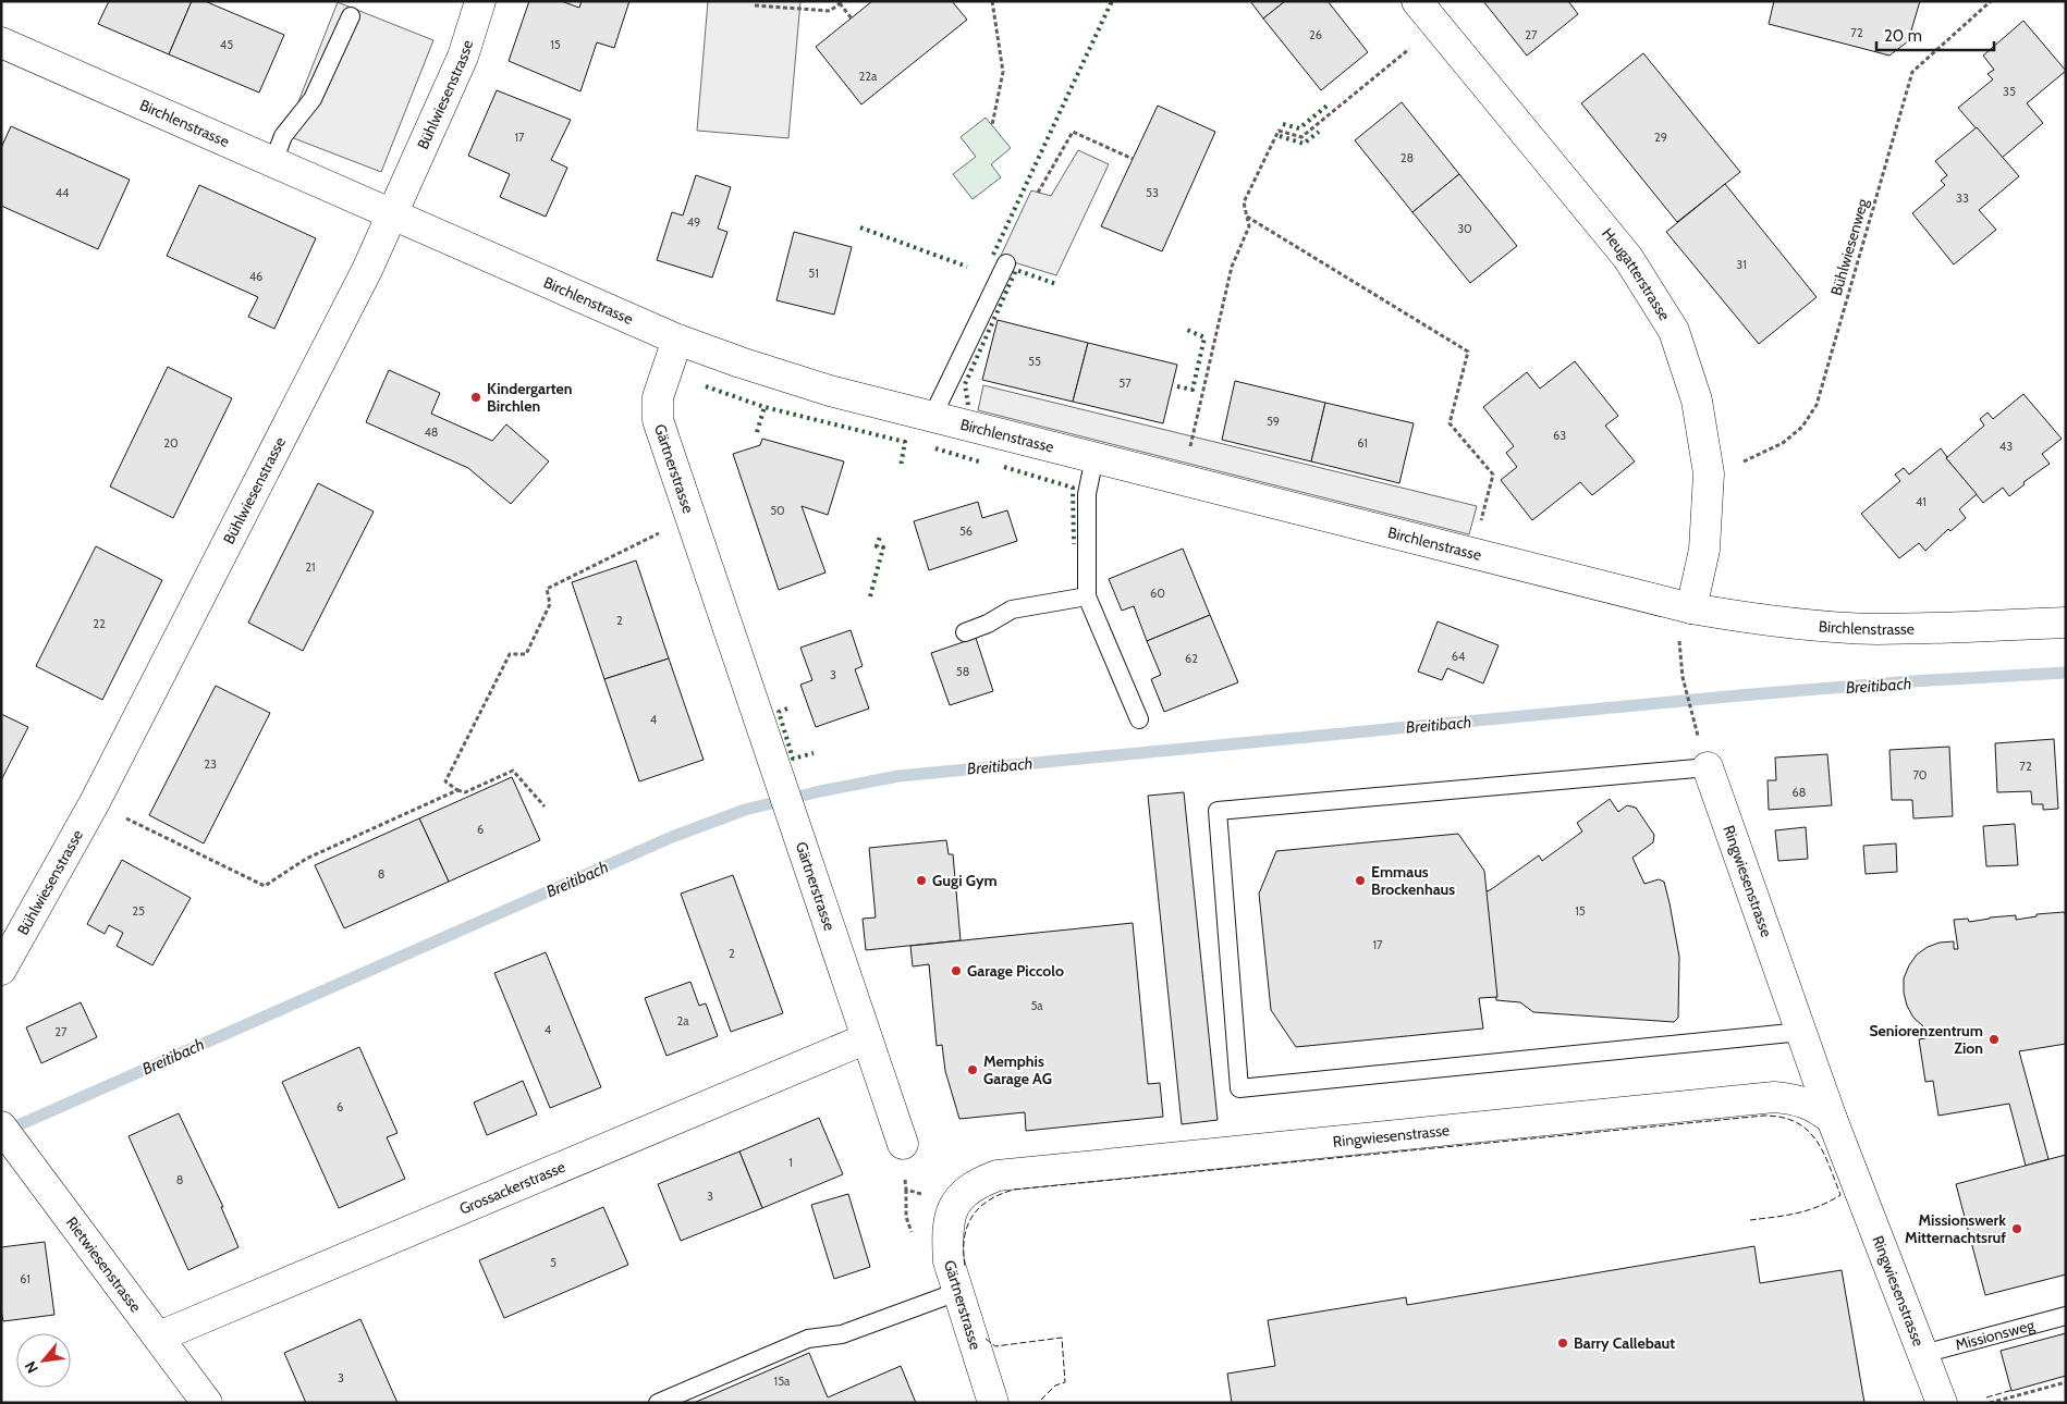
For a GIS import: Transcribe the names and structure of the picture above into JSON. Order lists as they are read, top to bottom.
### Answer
{
  "streets": {
    "street": [
      "Bühlwiesenstrasse",
      "Birchlenstrasse",
      "Heugatterstrasse",
      "Gärtnerstrasse",
      "Ringwiesenstrasse",
      "Grossackerstrasse",
      "Rietwiesenstrasse"
    ],
    "lane": ["Missionsweg"],
    "path": ["Bühlwiesenweg"]
  },
  "crossings": [
    ["Bühlwiesenstrasse", "Birchlenstrasse"],
    ["Birchlenstrasse", "Heugatterstrasse"],
    ["Birchlenstrasse", "Gärtnerstrasse"],
    ["Bühlwiesenweg", "Heugatterstrasse"],
    ["Gärtnerstrasse", "Ringwiesenstrasse"],
    ["Gärtnerstrasse", "Grossackerstrasse"],
    ["Ringwiesenstrasse", "Missionsweg"],
    ["Grossackerstrasse", "Rietwiesenstrasse"]
  ],
  "water": ["Breitibach"],
  "places": [
    "Kindergarten Birchlen",
    "Gugi Gym",
    "Emmaus Brockenhaus",
    "Garage Piccolo",
    "Seniorenzentrum Zion",
    "Memphis Garage AG",
    "Missionswerk Mitternachtsruf",
    "Barry Callebaut"
  ],
  "house_numbers": [
    "72",
    "26",
    "27",
    "45",
    "15",
    "22a",
    "35",
    "17",
    "29",
    "28",
    "44",
    "53",
    "33",
    "49",
    "30",
    "31",
    "51",
    "46",
    "55",
    "57",
    "59",
    "48",
    "63",
    "20",
    "61",
    "43",
    "41",
    "50",
    "56",
    "21",
    "60",
    "2",
    "22",
    "64",
    "62",
    "58",
    "3",
    "4",
    "23",
    "72",
    "70",
    "68",
    "6",
    "8",
    "25",
    "15",
    "17",
    "2",
    "5a",
    "2a",
    "4",
    "27",
    "6",
    "1",
    "8",
    "3",
    "5",
    "61",
    "3",
    "15a"
  ],
  "scale_bar": "20 m",
  "north": "bottom left"
}
